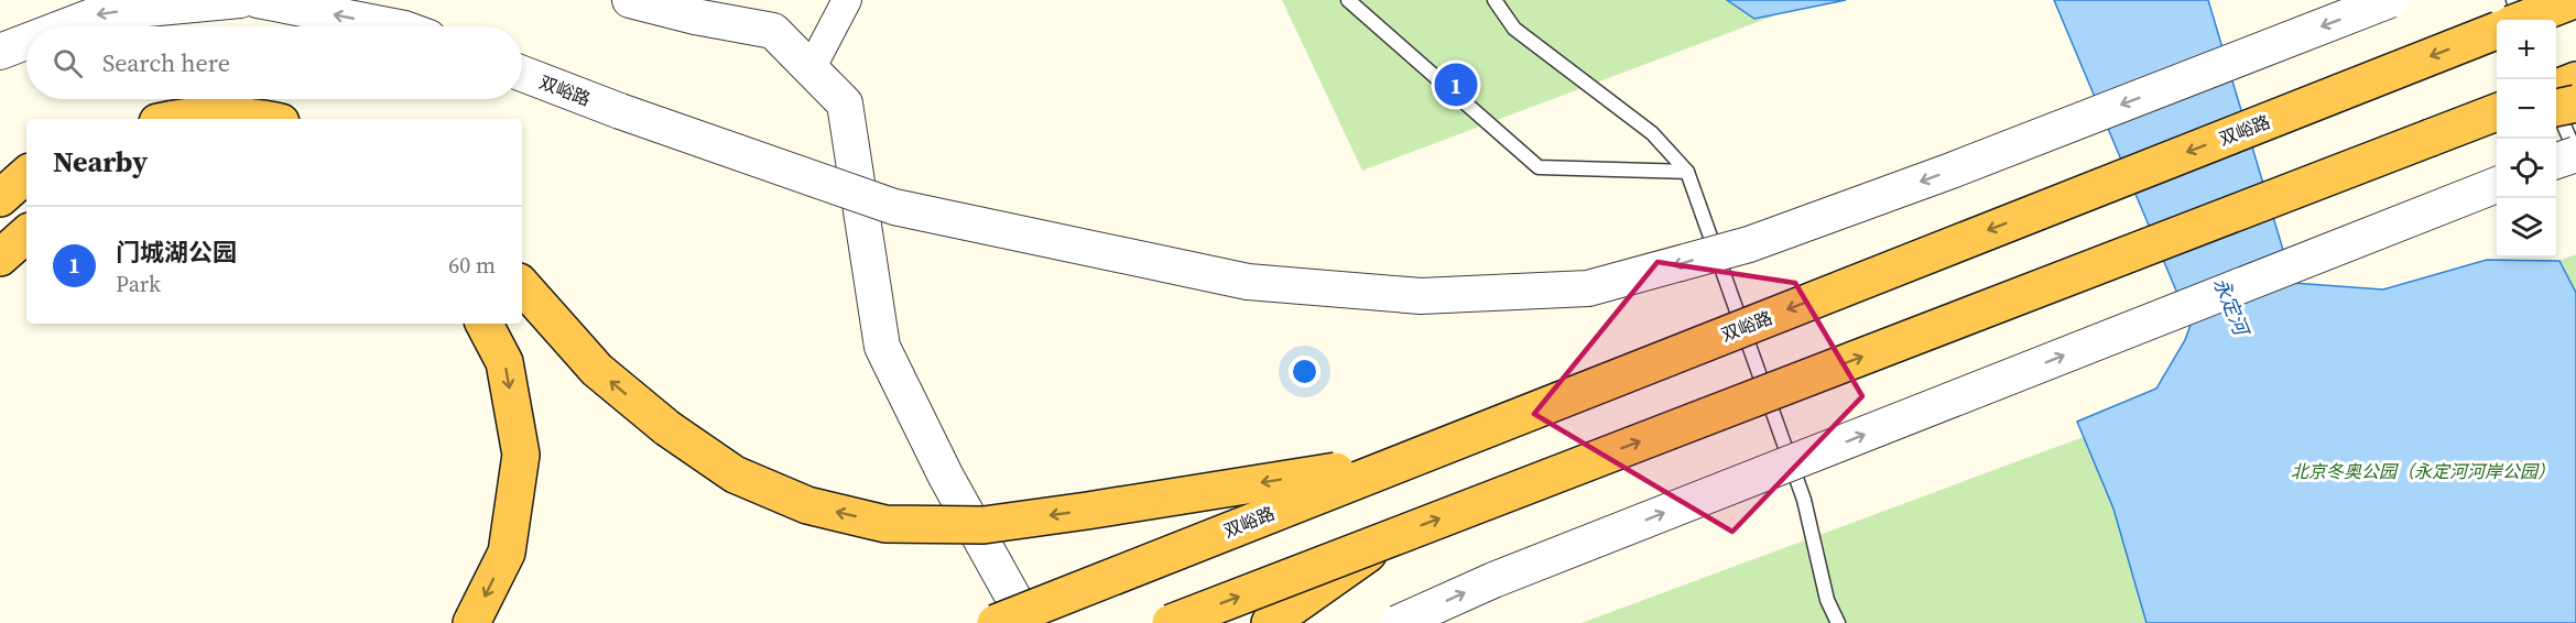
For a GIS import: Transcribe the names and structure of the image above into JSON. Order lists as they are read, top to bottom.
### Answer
{
  "streets": {
    "highway": ["双峪路"]
  },
  "water": ["永定河"],
  "parks": ["北京冬奥公园（永定河河岸公园）"],
  "page": {
    "map_buttons": ["+", "−"],
    "search": "Search here",
    "pins": "1",
    "heading": "Nearby",
    "list": [
      {
        "mark": "1",
        "name": "门城湖公园",
        "note": "Park",
        "value": "60 m"
      }
    ]
  }
}
